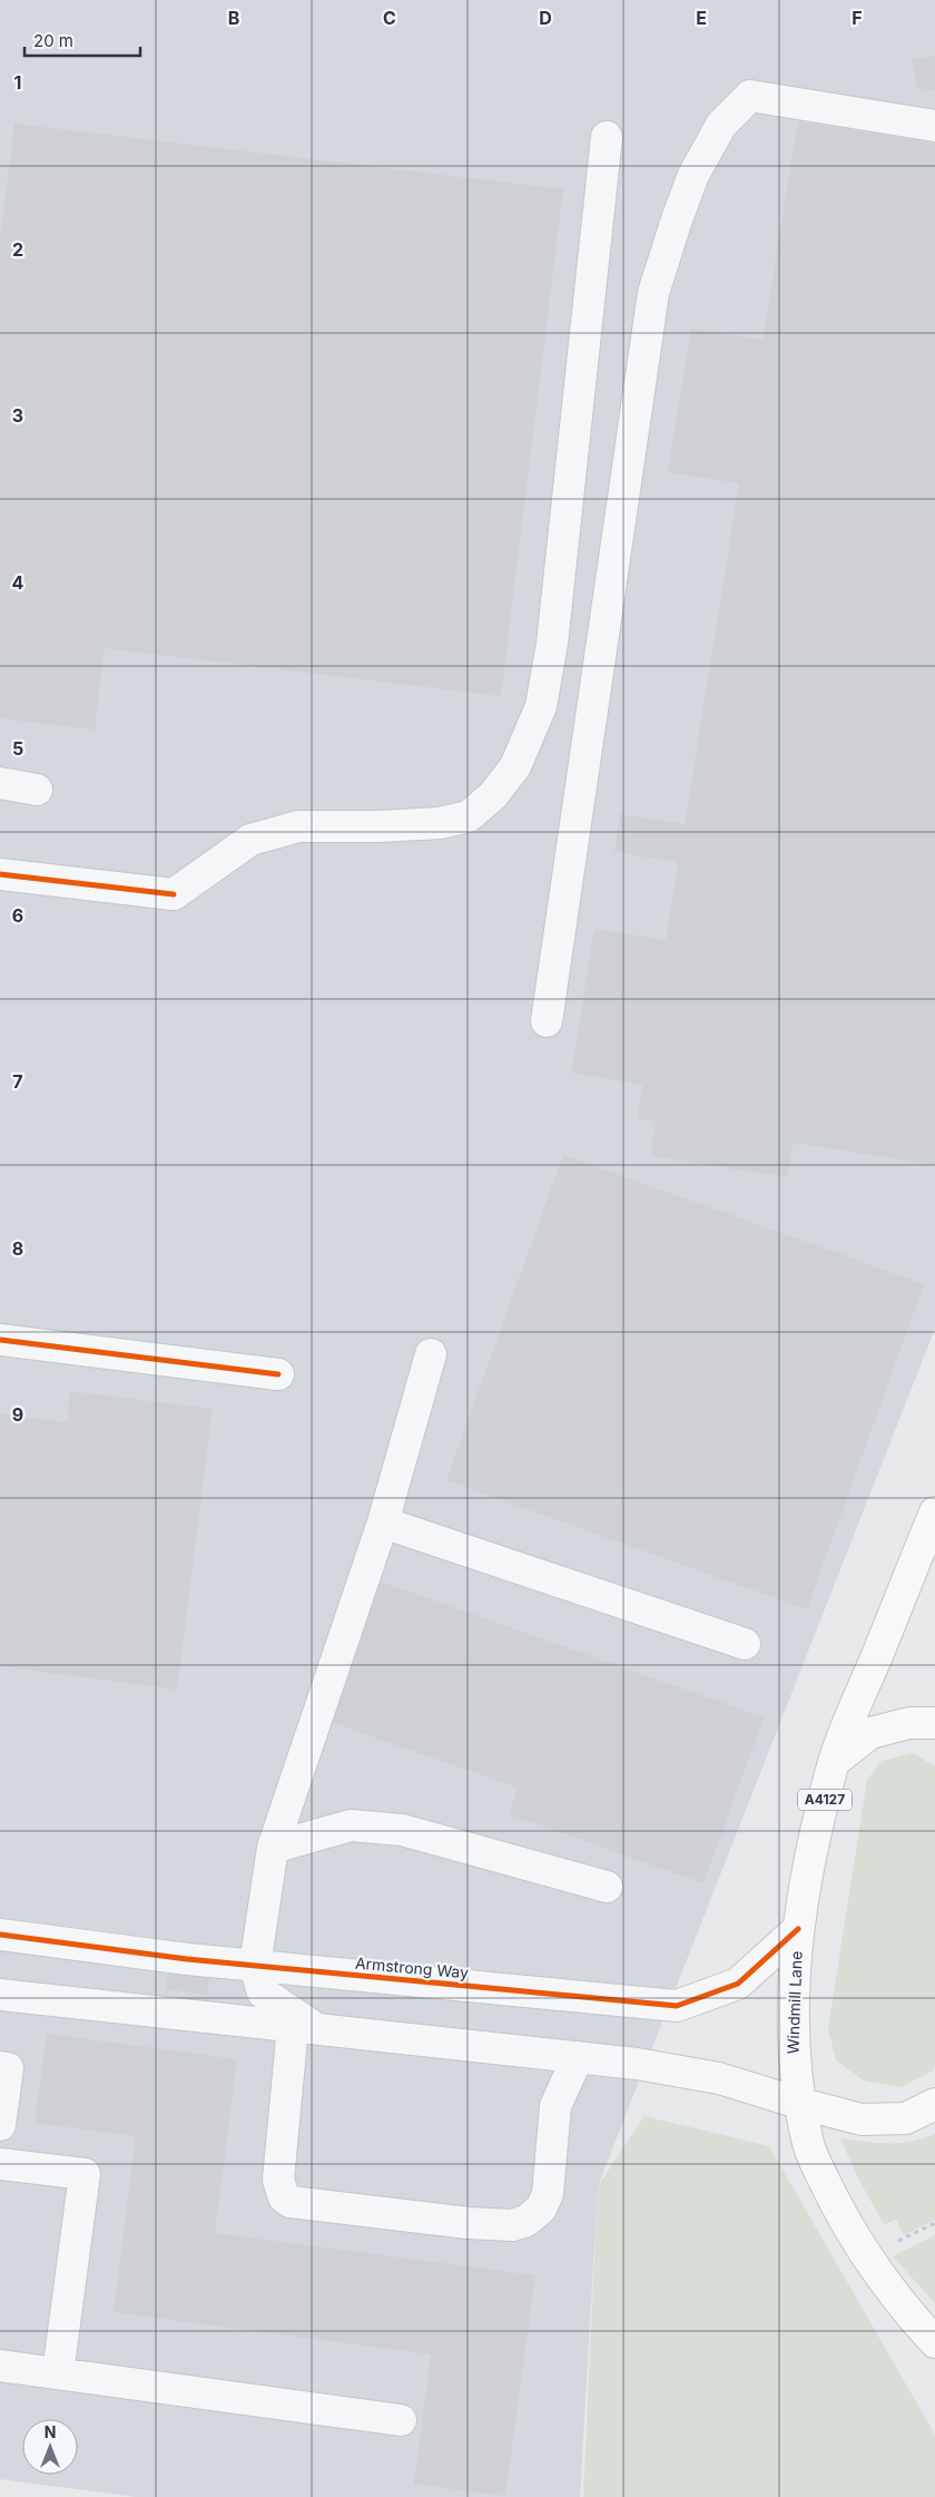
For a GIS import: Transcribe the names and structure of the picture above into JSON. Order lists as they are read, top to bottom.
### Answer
{
  "streets": {
    "main road": ["A4127", "Windmill Lane"],
    "street": ["Armstrong Way"]
  },
  "crossings": [
    ["Armstrong Way", "Windmill Lane"]
  ],
  "scale_bar": "20 m",
  "north": "top",
  "grid": {
    "columns": [
      "B",
      "C",
      "D",
      "E",
      "F"
    ],
    "rows": [
      "1",
      "2",
      "3",
      "4",
      "5",
      "6",
      "7",
      "8",
      "9"
    ]
  }
}
